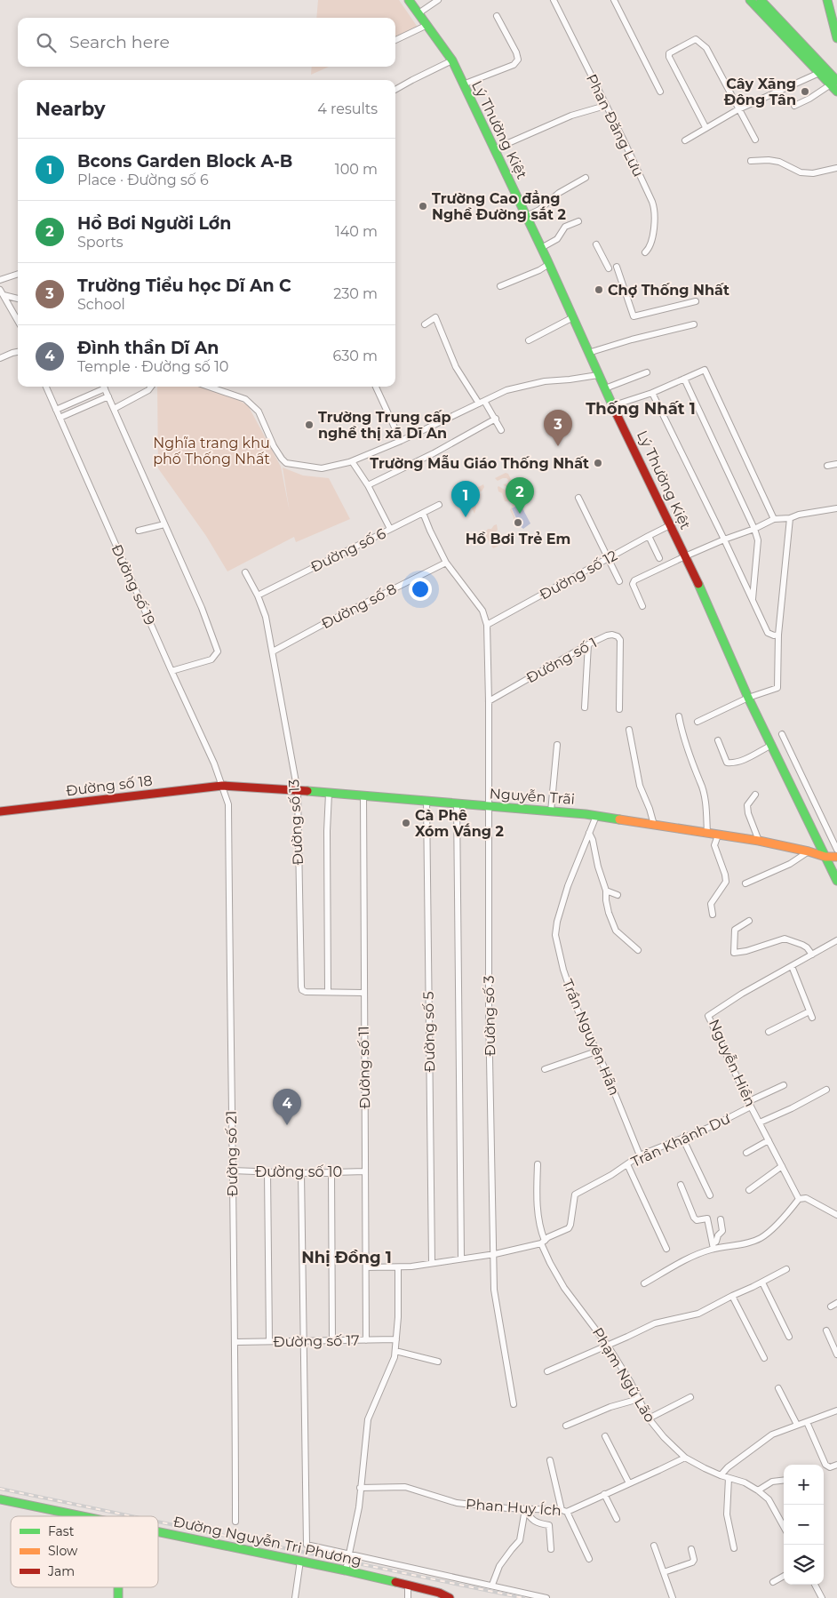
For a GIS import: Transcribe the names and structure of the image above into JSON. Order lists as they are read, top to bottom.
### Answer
{
  "streets": {
    "main road": [
      "Lý Thường Kiệt",
      "Đường số 18",
      "Nguyễn Trãi",
      "Đường Nguyễn Tri Phương"
    ],
    "street": [
      "Phan Đăng Lưu",
      "Đường số 6",
      "Đường số 12",
      "Đường số 19",
      "Đường số 8",
      "Đường số 1",
      "Đường số 13",
      "Đường số 3",
      "Đường số 5",
      "Trần Nguyên Hãn",
      "Nguyễn Hiền",
      "Đường số 11",
      "Trần Khánh Dư",
      "Đường số 21",
      "Đường số 10",
      "Đường số 17",
      "Phạm Ngũ Lão",
      "Phan Huy Ích"
    ]
  },
  "crossings": [
    ["Lý Thường Kiệt", "Đường số 12"],
    ["Lý Thường Kiệt", "Nguyễn Trãi"],
    ["Đường số 6", "Đường số 13"],
    ["Đường số 12", "Đường số 3"],
    ["Đường số 19", "Đường số 18"],
    ["Đường số 19", "Nguyễn Trãi"],
    ["Đường số 19", "Đường số 21"],
    ["Đường số 8", "Đường số 13"],
    ["Đường số 1", "Đường số 3"],
    ["Đường số 18", "Nguyễn Trãi"],
    ["Đường số 18", "Đường số 21"],
    ["Nguyễn Trãi", "Đường số 13"],
    ["Nguyễn Trãi", "Đường số 3"],
    ["Nguyễn Trãi", "Đường số 5"],
    ["Nguyễn Trãi", "Trần Nguyên Hãn"],
    ["Nguyễn Trãi", "Đường số 11"],
    ["Nguyễn Trãi", "Đường số 21"],
    ["Đường số 13", "Đường số 11"],
    ["Trần Nguyên Hãn", "Trần Khánh Dư"],
    ["Nguyễn Hiền", "Trần Khánh Dư"],
    ["Đường số 11", "Đường số 10"],
    ["Đường số 11", "Đường số 17"],
    ["Trần Khánh Dư", "Phạm Ngũ Lão"],
    ["Đường số 21", "Đường số 10"],
    ["Đường số 21", "Đường số 17"],
    ["Phạm Ngũ Lão", "Phan Huy Ích"]
  ],
  "districts": ["Thống Nhất 1", "Nhị Đồng 1"],
  "parks": ["Nghĩa trang khu phố Thống Nhất"],
  "places": [
    "Cây Xăng Đông Tân",
    "Trường Cao đẳng Nghề Đường sắt 2",
    "Chợ Thống Nhất",
    "Trường Trung cấp nghề thị xã Dĩ An",
    "Trường Mẫu Giáo Thống Nhất",
    "Hồ Bơi Trẻ Em",
    "Cà Phê Xóm Vắng 2"
  ],
  "legend": ["Fast", "Slow", "Jam"],
  "page": {
    "search": "Search here",
    "heading": ["Nearby", "4 results"],
    "list": [
      {
        "mark": "1",
        "name": "Bcons Garden Block A-B",
        "note": "Place · Đường số 6",
        "value": "100 m"
      },
      {
        "mark": "2",
        "name": "Hồ Bơi Người Lớn",
        "note": "Sports",
        "value": "140 m"
      },
      {
        "mark": "3",
        "name": "Trường Tiểu học Dĩ An C",
        "note": "School",
        "value": "230 m"
      },
      {
        "mark": "4",
        "name": "Đình thần Dĩ An",
        "note": "Temple · Đường số 10",
        "value": "630 m"
      }
    ],
    "pins": [
      "3",
      "2",
      "1",
      "4"
    ],
    "map_buttons": ["+", "−"]
  }
}
